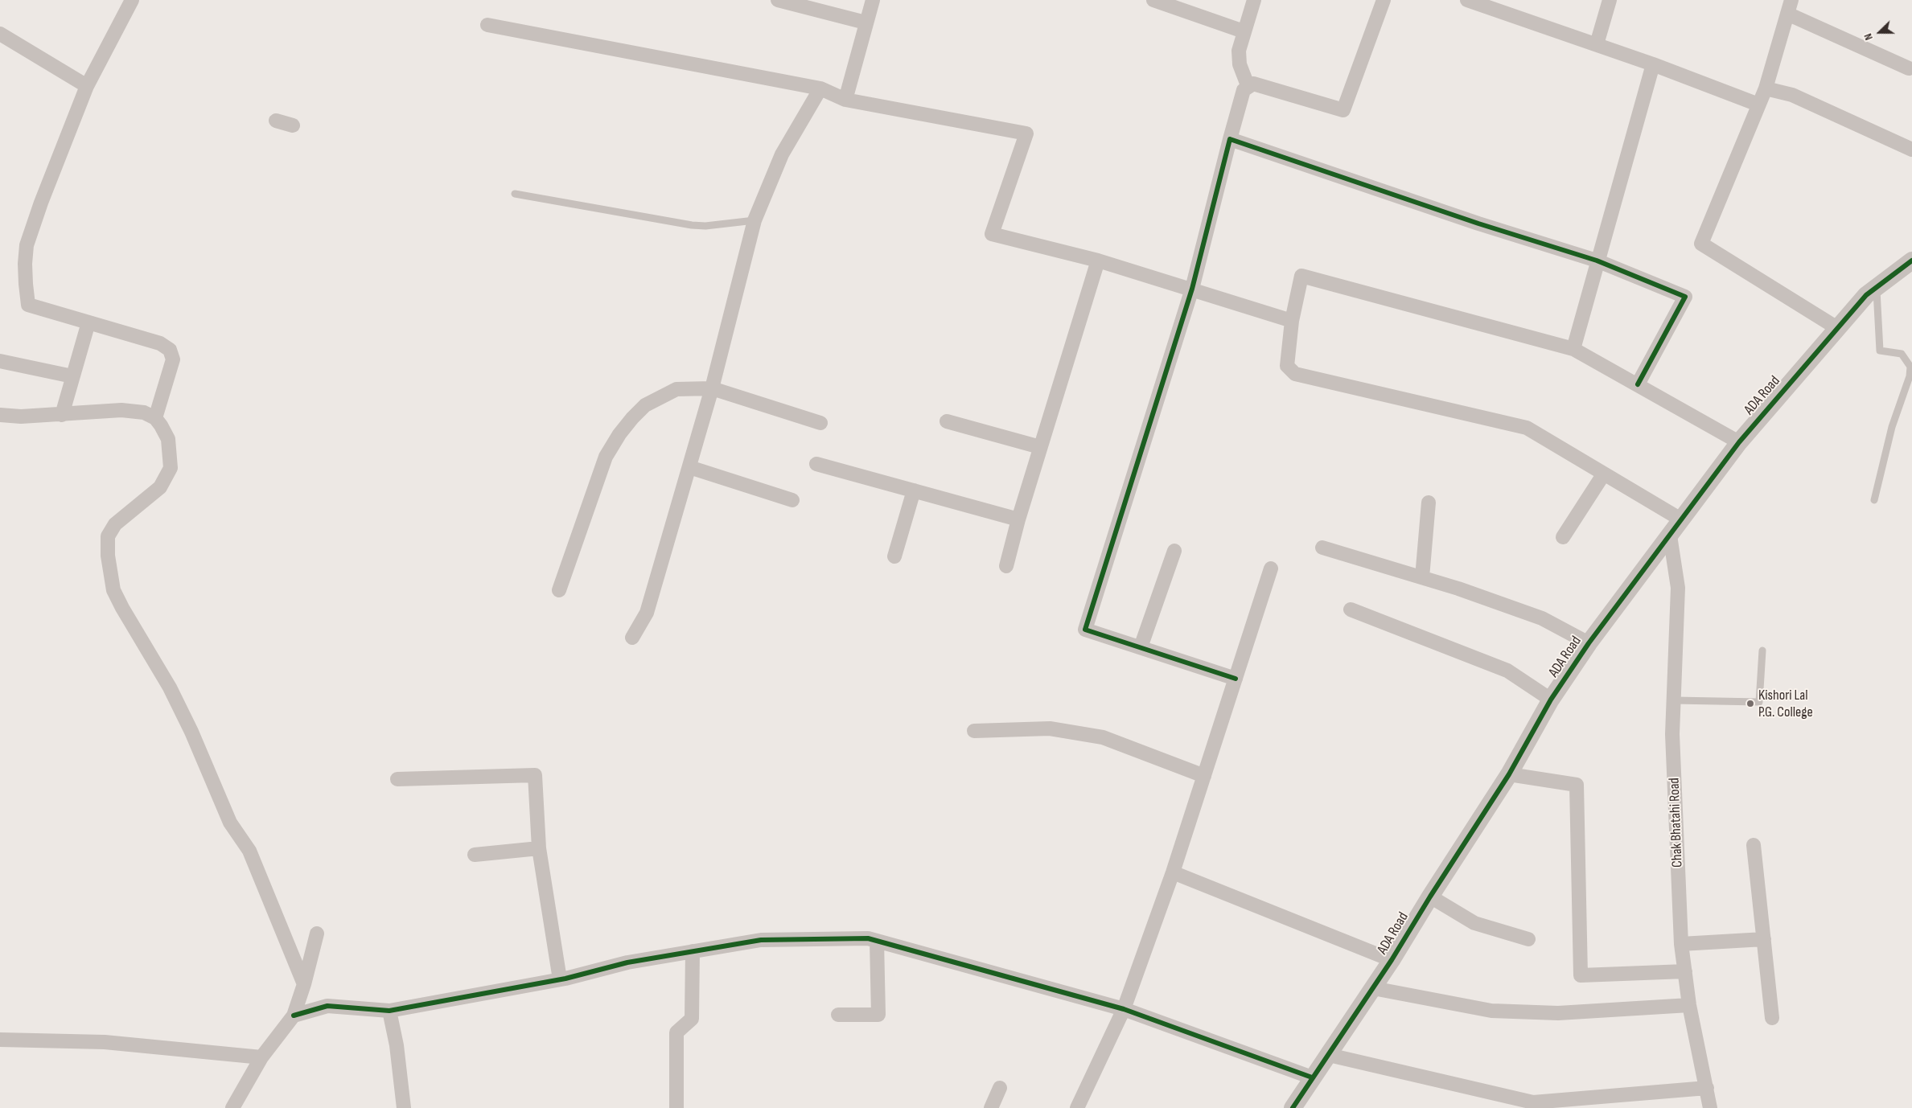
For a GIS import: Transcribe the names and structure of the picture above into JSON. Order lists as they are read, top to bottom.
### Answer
{
  "streets": {
    "street": ["ADA Road", "Chak Bhatahi Road"]
  },
  "crossings": [
    ["ADA Road", "Chak Bhatahi Road"]
  ],
  "places": ["Kishori Lal P.G. College"],
  "north": "left"
}
